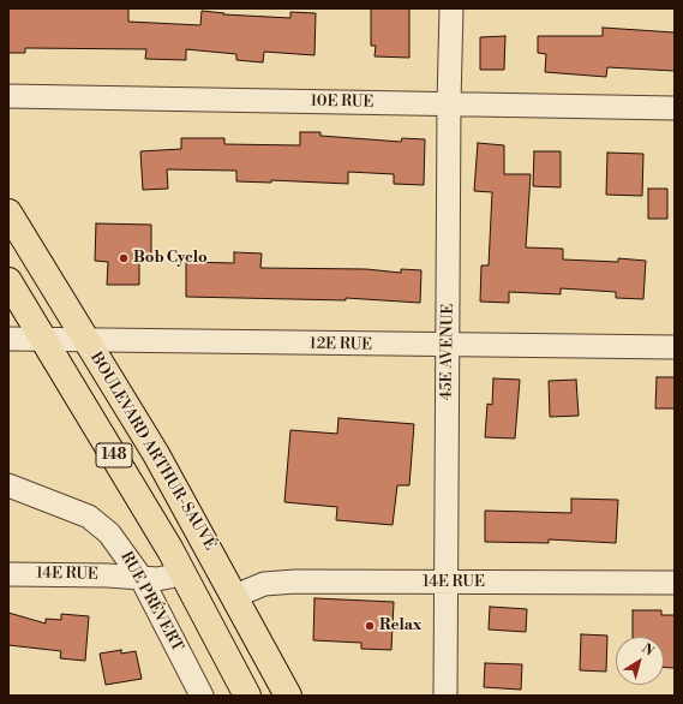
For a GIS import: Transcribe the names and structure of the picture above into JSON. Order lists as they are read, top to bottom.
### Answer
{
  "streets": {
    "main road": ["BOULEVARD ARTHUR-SAUVÉ", "148"],
    "street": [
      "10E RUE",
      "12E RUE",
      "45E AVENUE",
      "14E RUE",
      "RUE PRÉVERT"
    ]
  },
  "crossings": [
    ["10E RUE", "45E AVENUE"],
    ["12E RUE", "45E AVENUE"],
    ["12E RUE", "BOULEVARD ARTHUR-SAUVÉ"],
    ["12E RUE", "148"],
    ["45E AVENUE", "14E RUE"],
    ["BOULEVARD ARTHUR-SAUVÉ", "14E RUE"],
    ["148", "14E RUE"],
    ["14E RUE", "RUE PRÉVERT"]
  ],
  "places": ["Bob Cyclo", "Relax"],
  "north": "top right"
}
